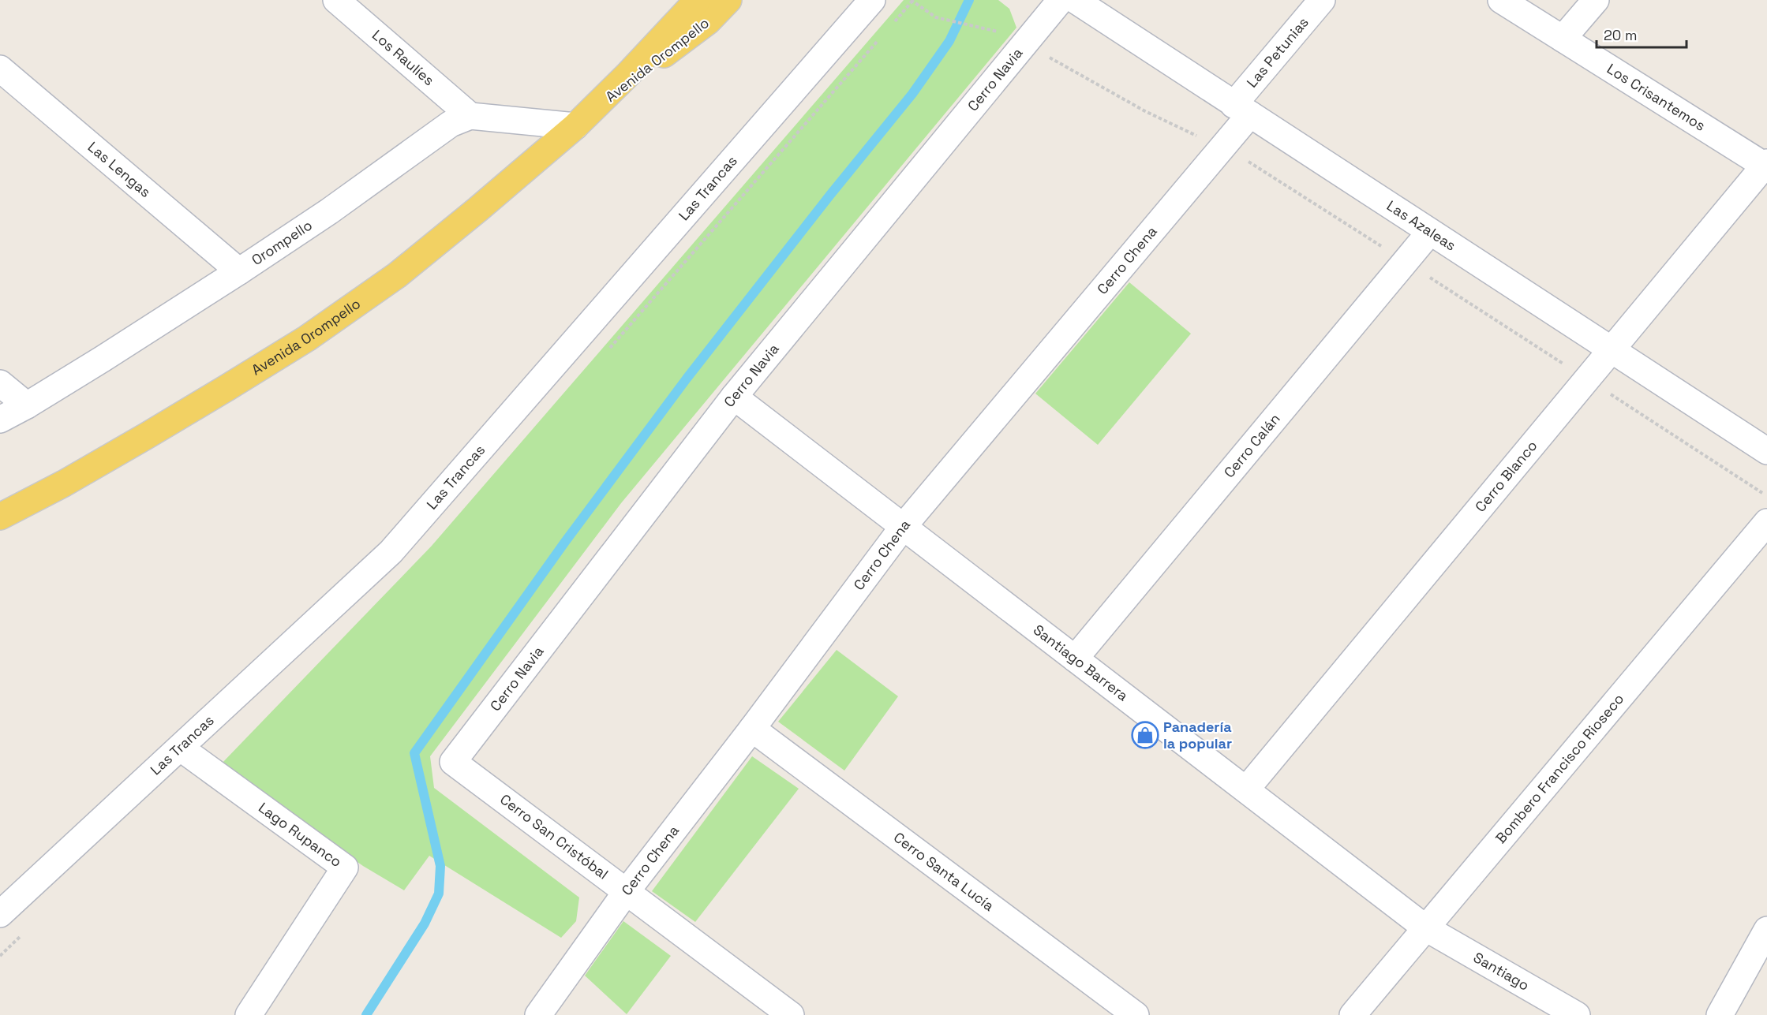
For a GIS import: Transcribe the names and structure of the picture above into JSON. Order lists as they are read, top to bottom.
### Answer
{
  "streets": {
    "main road": ["Avenida Orompello"],
    "street": [
      "Las Petunias",
      "Los Raulíes",
      "Cerro Navia",
      "Los Crisantemos",
      "Las Lengas",
      "Las Trancas",
      "Las Azaleas",
      "Orompello",
      "Cerro Chena",
      "Cerro Calán",
      "Cerro Blanco",
      "Santiago Barrera",
      "Bombero Francisco Rioseco",
      "Lago Rupanco",
      "Cerro San Cristóbal",
      "Cerro Santa Lucía",
      "Santiago"
    ]
  },
  "crossings": [
    ["Las Petunias", "Las Azaleas"],
    ["Las Petunias", "Cerro Chena"],
    ["Los Raulíes", "Orompello"],
    ["Avenida Orompello", "Orompello"],
    ["Cerro Navia", "Santiago Barrera"],
    ["Cerro Navia", "Cerro San Cristóbal"],
    ["Los Crisantemos", "Cerro Blanco"],
    ["Las Lengas", "Orompello"],
    ["Las Trancas", "Lago Rupanco"],
    ["Las Azaleas", "Cerro Chena"],
    ["Las Azaleas", "Cerro Calán"],
    ["Las Azaleas", "Cerro Blanco"],
    ["Cerro Chena", "Santiago Barrera"],
    ["Cerro Chena", "Cerro San Cristóbal"],
    ["Cerro Chena", "Cerro Santa Lucía"],
    ["Cerro Calán", "Santiago Barrera"],
    ["Cerro Blanco", "Santiago Barrera"],
    ["Santiago Barrera", "Bombero Francisco Rioseco"],
    ["Santiago Barrera", "Santiago"],
    ["Bombero Francisco Rioseco", "Santiago"]
  ],
  "places": {
    "shop": ["Panadería la popular"]
  },
  "scale_bar": "20 m"
}
